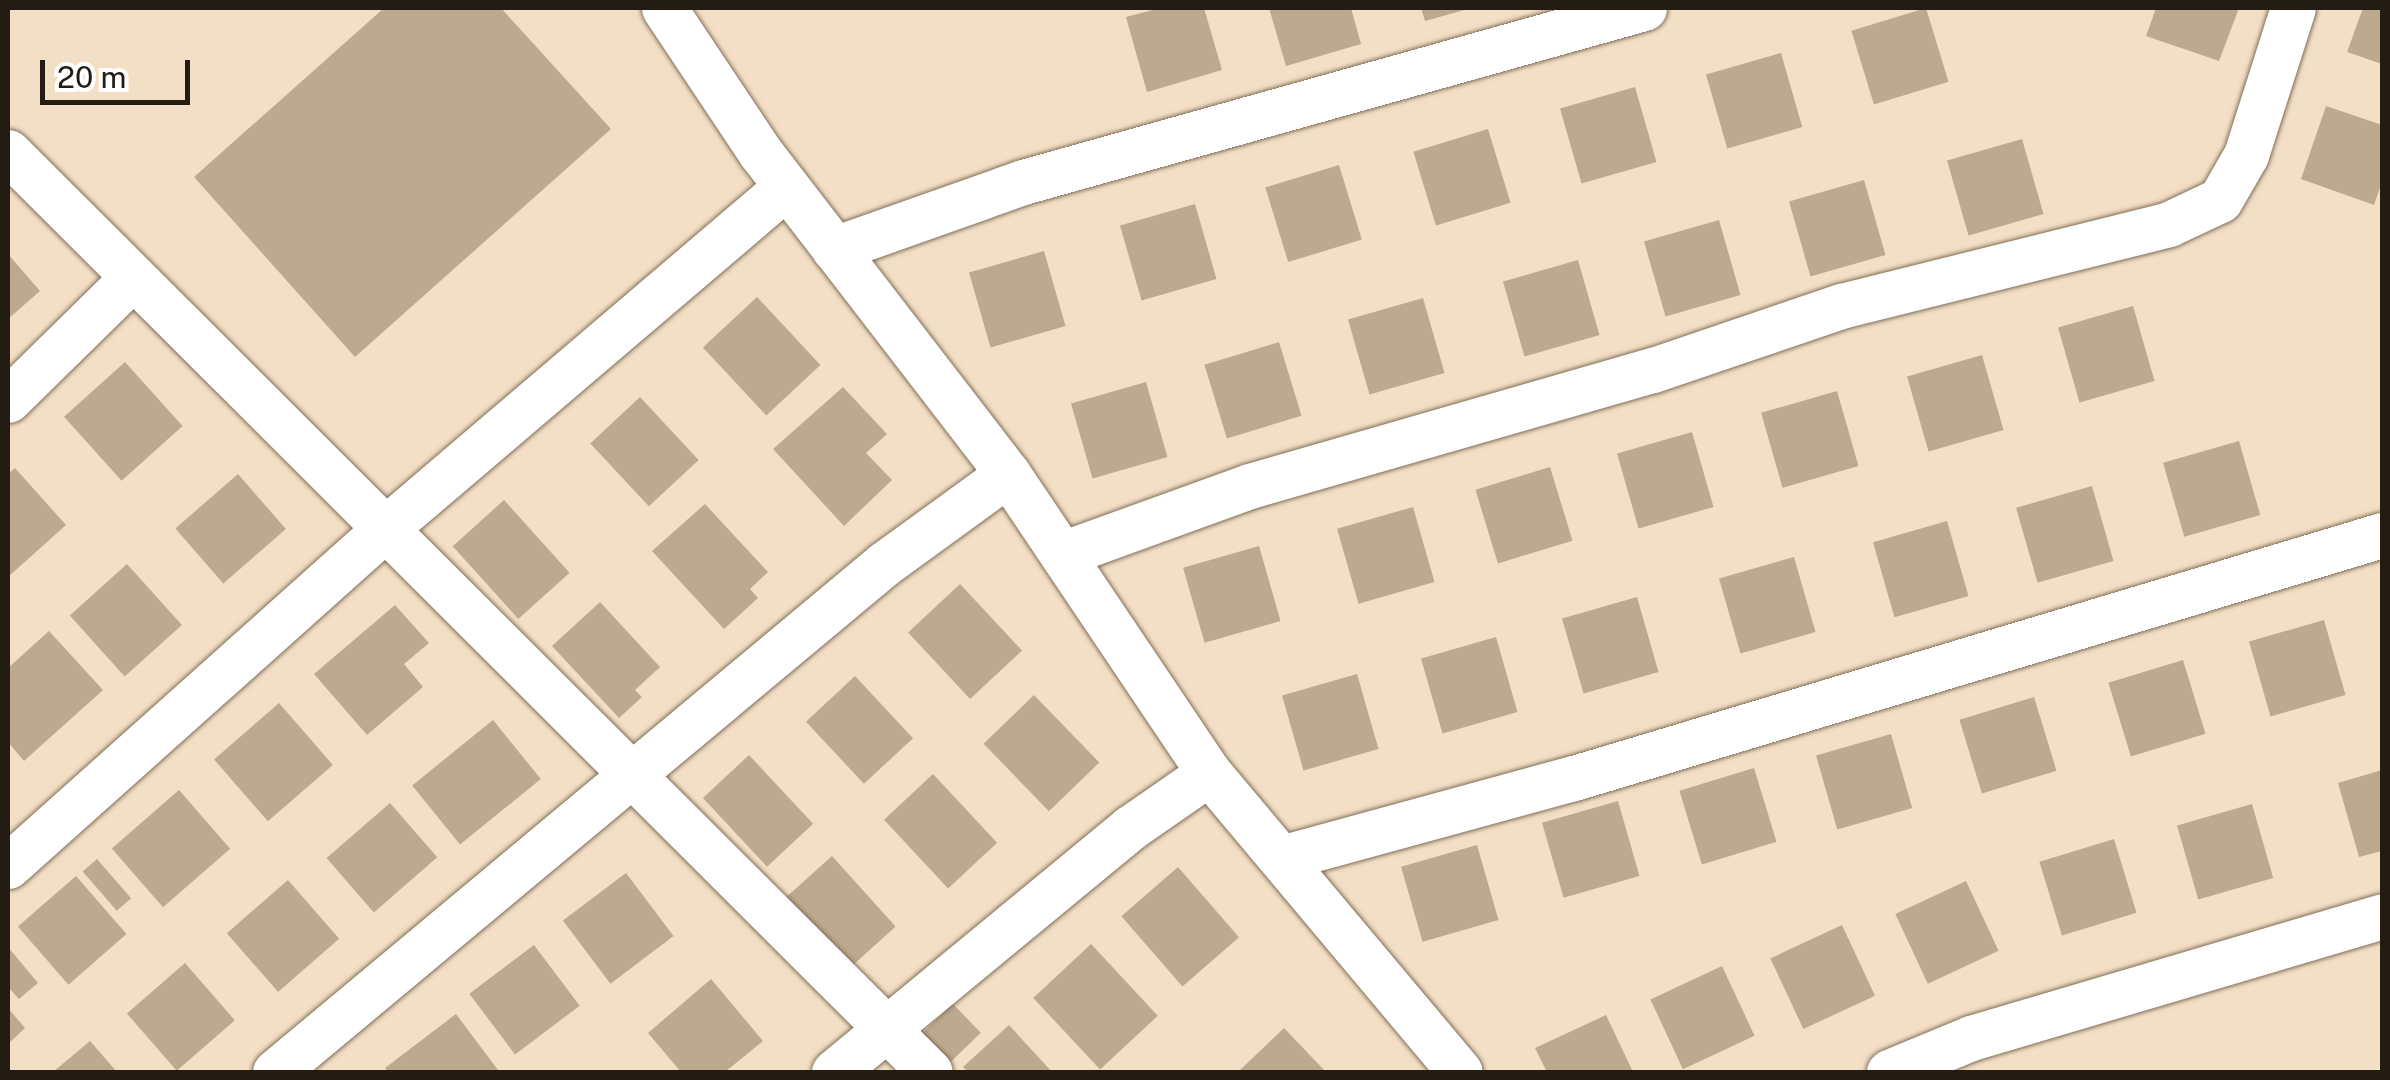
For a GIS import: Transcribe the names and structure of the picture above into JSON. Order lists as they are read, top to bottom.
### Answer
{
  "scale_bar": "20 m"
}
